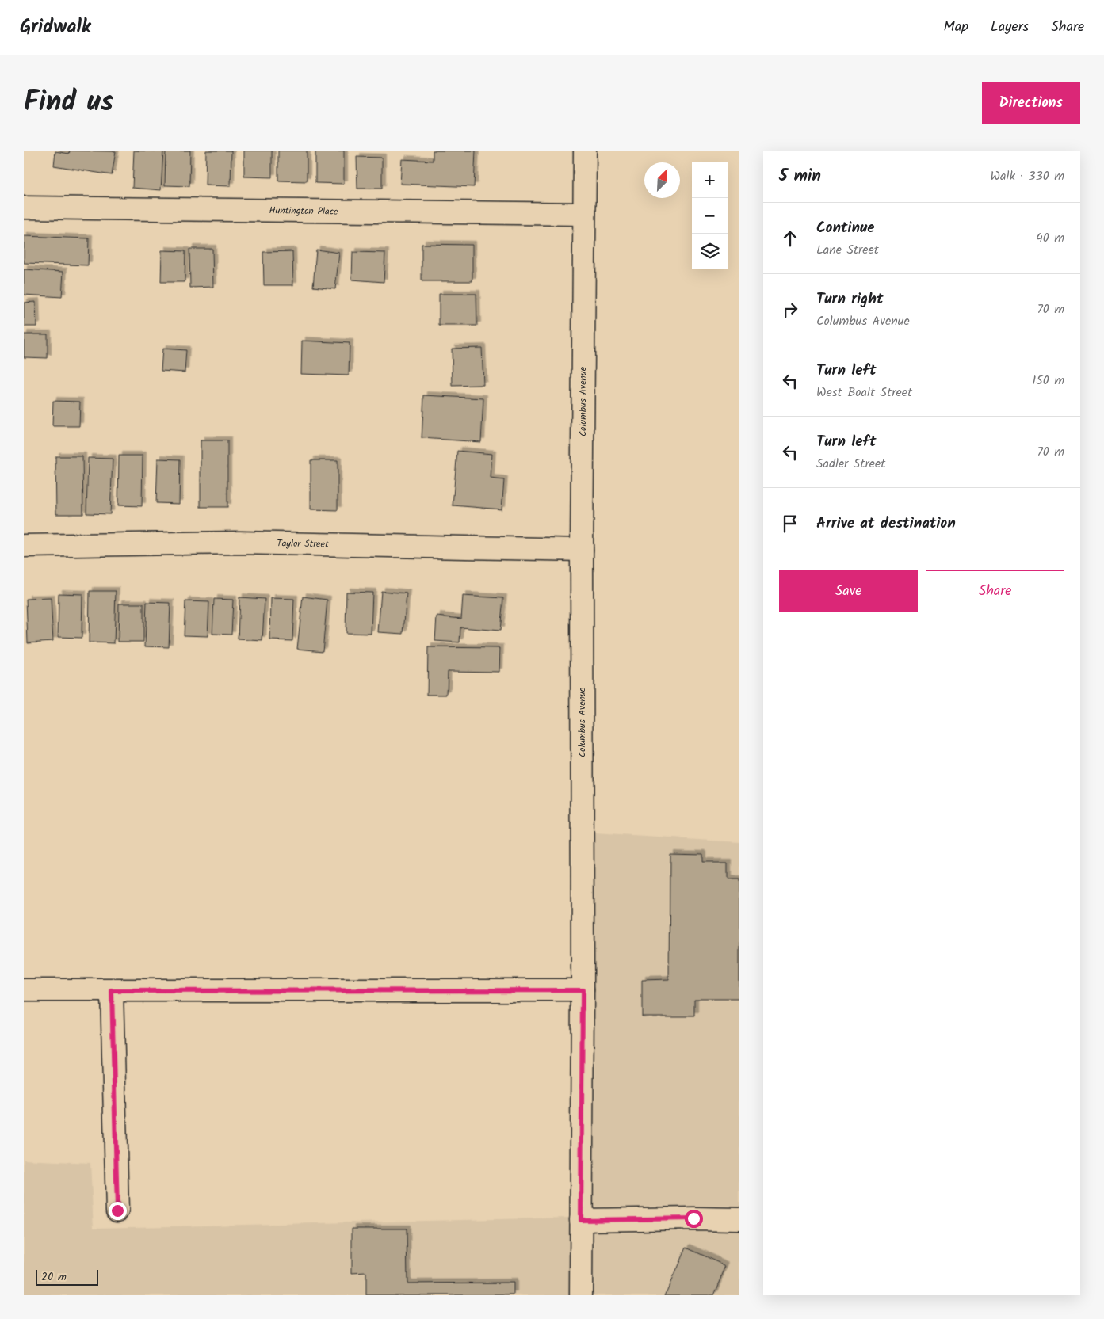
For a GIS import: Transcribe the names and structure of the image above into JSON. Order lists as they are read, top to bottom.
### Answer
{
  "streets": {
    "street": ["Huntington Place", "Columbus Avenue", "Taylor Street"]
  },
  "crossings": [
    ["Huntington Place", "Columbus Avenue"],
    ["Columbus Avenue", "Taylor Street"]
  ],
  "scale_bar": "20 m",
  "north": "top right",
  "page": {
    "header": "Gridwalk",
    "nav": ["Map", "Layers", "Share"],
    "title": "Find us",
    "buttons": [
      "Directions",
      ["Save", "Share"]
    ],
    "heading": ["5 min", "Walk · 330 m"],
    "map_buttons": ["+", "−"],
    "list": [
      ["Continue", "Lane Street", "40 m"],
      ["Turn right", "Columbus Avenue", "70 m"],
      ["Turn left", "West Boalt Street", "150 m"],
      ["Turn left", "Sadler Street", "70 m"],
      "Arrive at destination"
    ],
    "scale": "20 m"
  }
}
